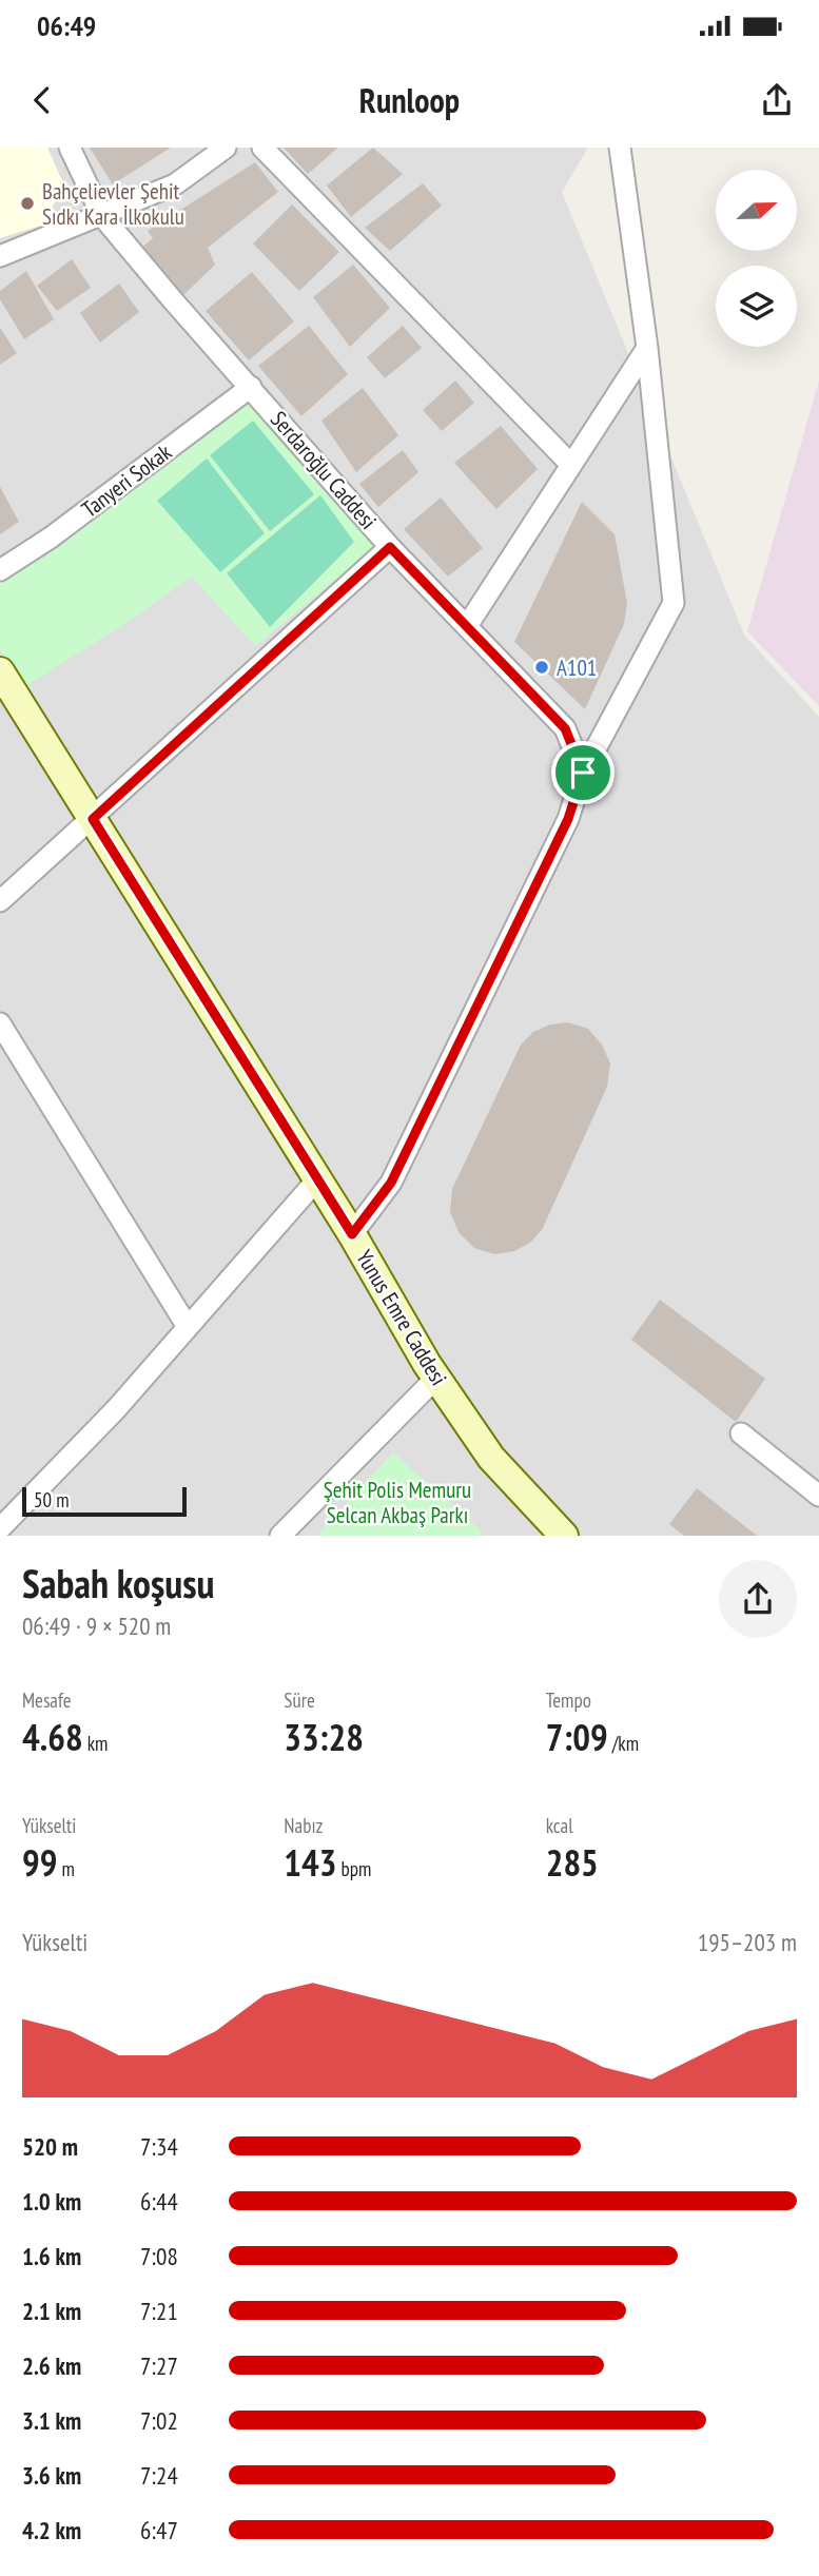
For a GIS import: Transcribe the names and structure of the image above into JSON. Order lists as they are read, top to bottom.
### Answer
{
  "streets": {
    "main road": ["Yunus Emre Caddesi"],
    "street": ["Serdaroğlu Caddesi", "Tanyeri Sokak"]
  },
  "crossings": [
    ["Serdaroğlu Caddesi", "Tanyeri Sokak"]
  ],
  "parks": ["Şehit Polis Memuru Selcan Akbaş Parkı"],
  "places": ["Bahçelievler Şehit Sıdkı Kara İlkokulu", "A101"],
  "scale_bar": "50 m",
  "north": "right",
  "page": {
    "status": "06:49",
    "header": "Runloop",
    "scale": "50 m",
    "heading": ["Sabah koşusu", "06:49 · 9 × 520 m"],
    "stats": [
      ["Mesafe", "4.68 km"],
      ["Süre", "33:28"],
      ["Tempo", "7:09 /km"],
      ["Yükselti", "99 m"],
      ["Nabız", "143 bpm"],
      ["kcal", "285"]
    ],
    "chart": ["Yükselti", "195–203 m"],
    "list": [
      {
        "name": "520 m",
        "note": "7:34"
      },
      {
        "name": "1.0 km",
        "note": "6:44"
      },
      {
        "name": "1.6 km",
        "note": "7:08"
      },
      {
        "name": "2.1 km",
        "note": "7:21"
      },
      {
        "name": "2.6 km",
        "note": "7:27"
      },
      {
        "name": "3.1 km",
        "note": "7:02"
      },
      {
        "name": "3.6 km",
        "note": "7:24"
      },
      {
        "name": "4.2 km",
        "note": "6:47"
      }
    ]
  }
}
